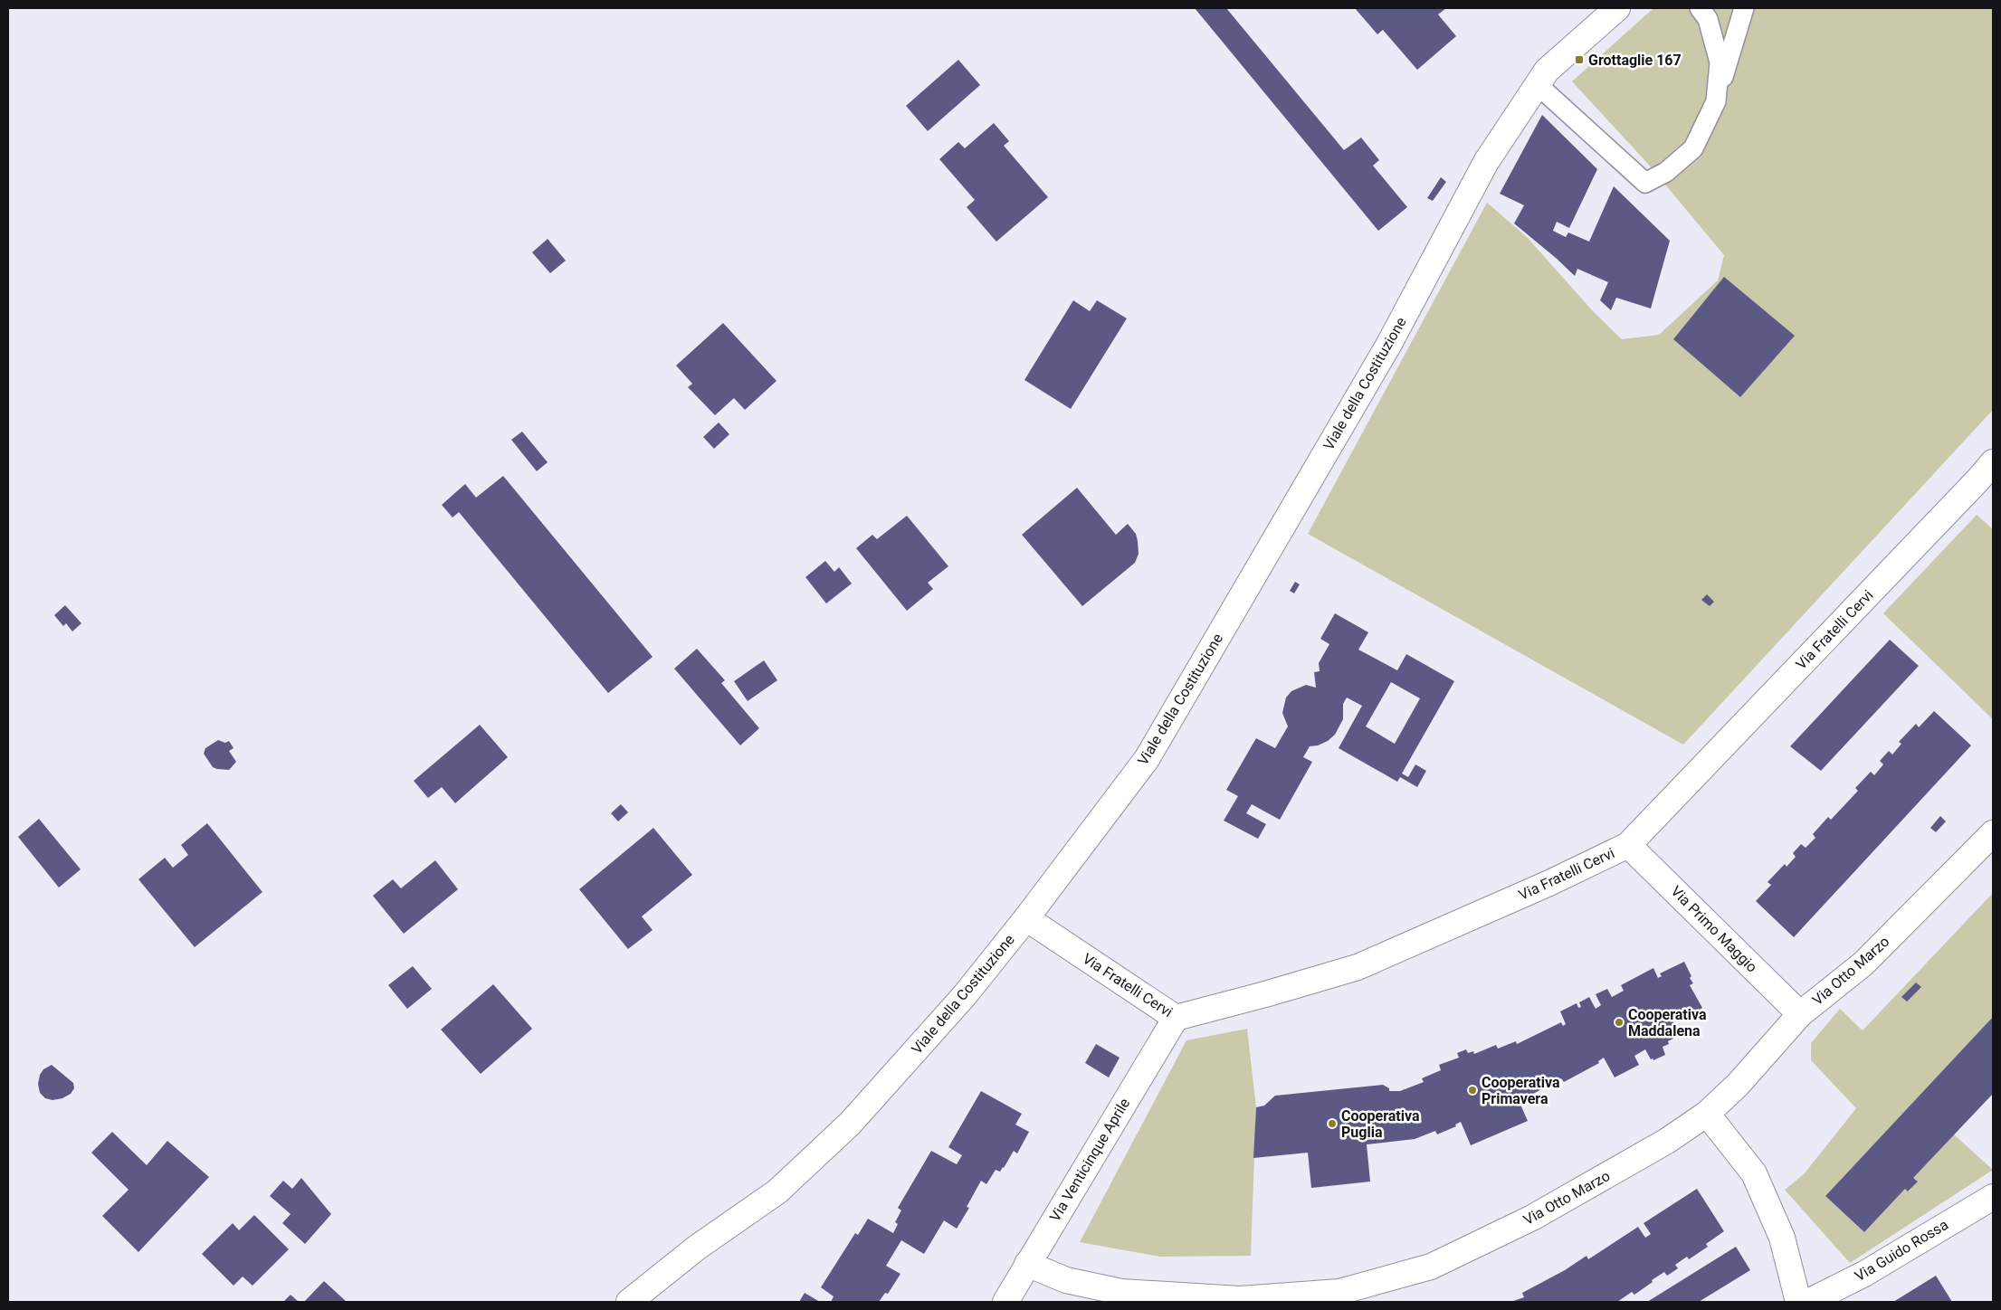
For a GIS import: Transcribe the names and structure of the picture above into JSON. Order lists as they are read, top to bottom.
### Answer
{
  "streets": {
    "street": [
      "Viale della Costituzione",
      "Via Fratelli Cervi",
      "Via Primo Maggio",
      "Via Otto Marzo",
      "Via Venticinque Aprile",
      "Via Guido Rossa"
    ]
  },
  "crossings": [
    ["Viale della Costituzione", "Via Fratelli Cervi"],
    ["Via Fratelli Cervi", "Via Primo Maggio"],
    ["Via Fratelli Cervi", "Via Venticinque Aprile"],
    ["Via Primo Maggio", "Via Otto Marzo"],
    ["Via Otto Marzo", "Via Venticinque Aprile"]
  ],
  "places": {
    "transit": ["Grottaglie 167"],
    "other": ["Cooperativa Maddalena", "Cooperativa Primavera", "Cooperativa Puglia"]
  }
}
